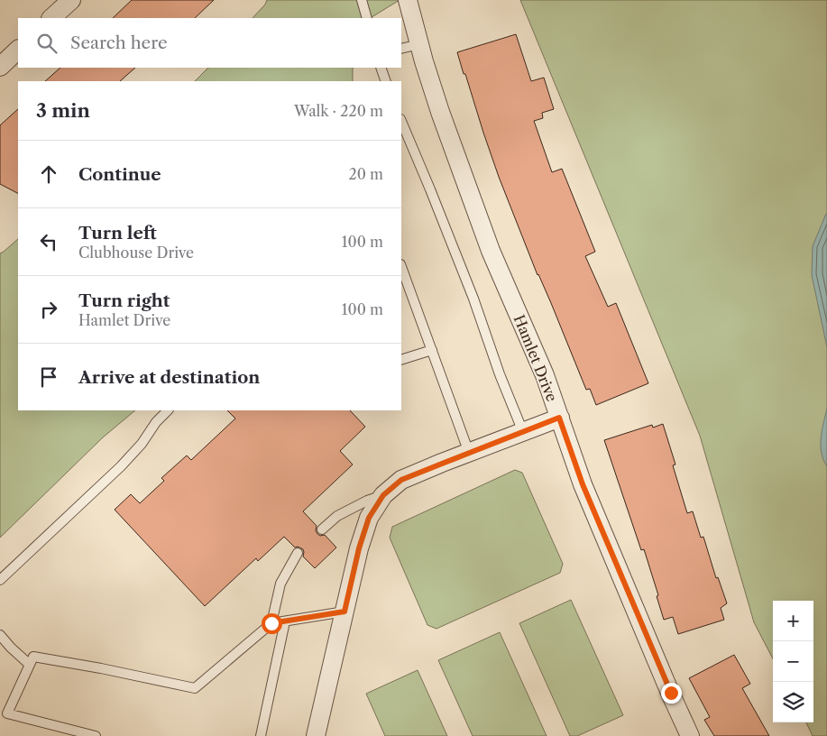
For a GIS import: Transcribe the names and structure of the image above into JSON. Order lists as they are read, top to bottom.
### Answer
{
  "streets": {
    "street": ["Hamlet Drive"]
  },
  "page": {
    "search": "Search here",
    "heading": ["3 min", "Walk · 220 m"],
    "list": [
      ["Continue", "20 m"],
      ["Turn left", "Clubhouse Drive", "100 m"],
      ["Turn right", "Hamlet Drive", "100 m"],
      "Arrive at destination"
    ],
    "map_buttons": ["+", "−"]
  }
}
